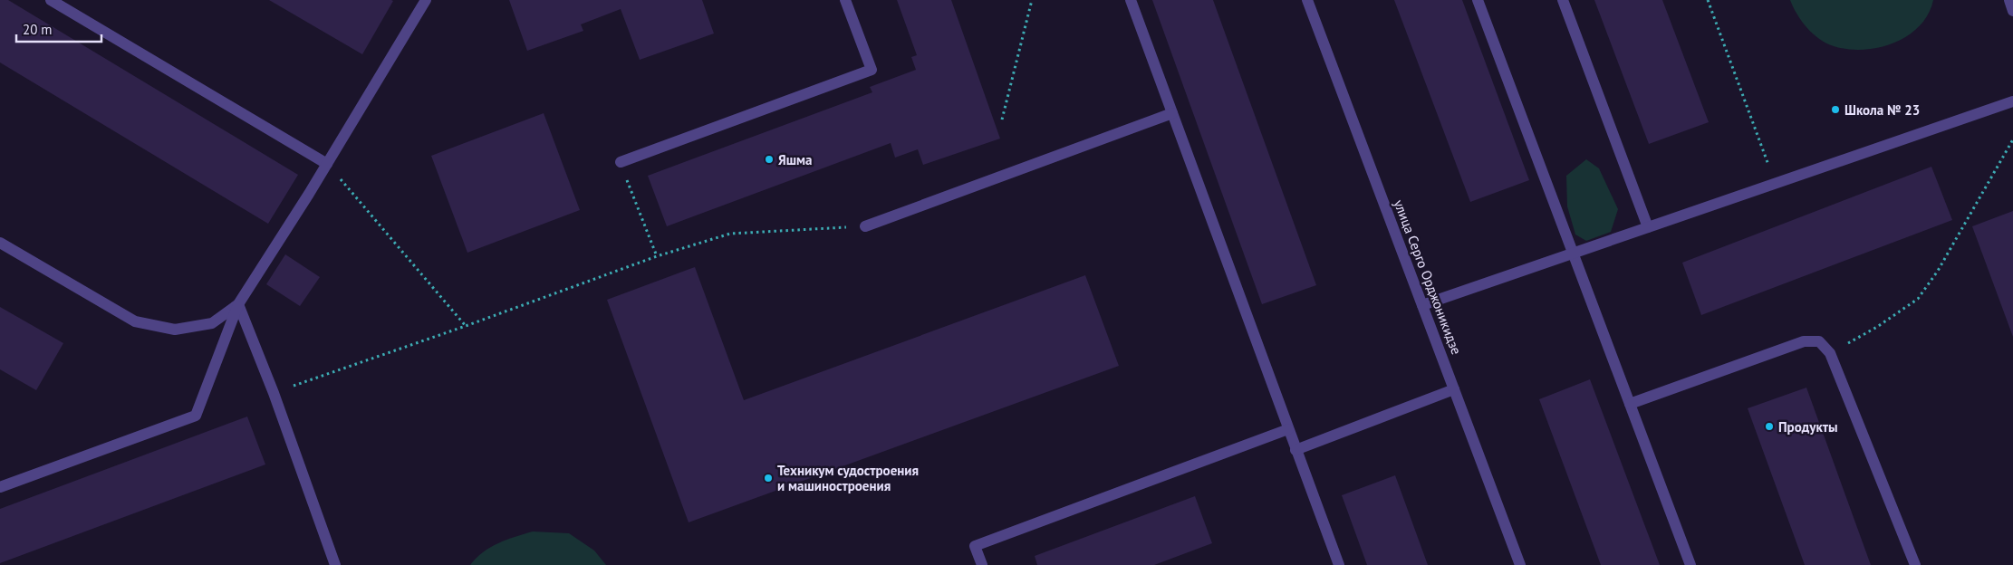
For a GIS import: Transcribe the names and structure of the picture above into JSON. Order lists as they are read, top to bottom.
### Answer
{
  "streets": {
    "street": ["улица Серго Орджоникидзе"]
  },
  "places": [
    "Школа № 23",
    "Яшма",
    "Продукты",
    "Техникум судостроения и машиностроения"
  ],
  "scale_bar": "20 m"
}
